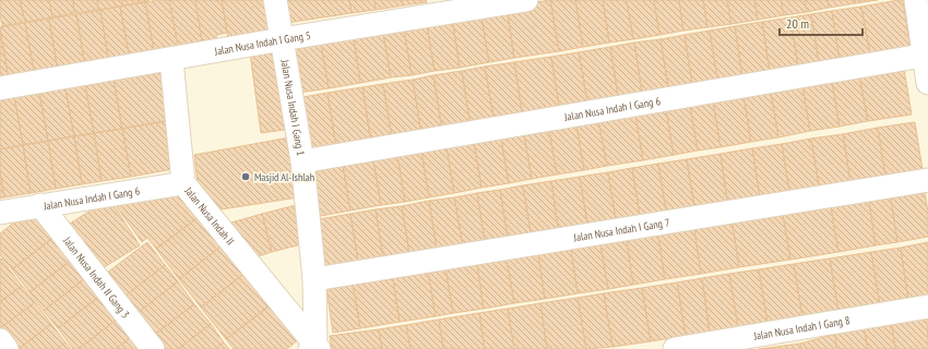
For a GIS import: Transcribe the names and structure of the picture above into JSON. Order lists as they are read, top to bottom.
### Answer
{
  "streets": {
    "street": [
      "Jalan Nusa Indah I Gang 5",
      "Jalan Nusa Indah I Gang 1",
      "Jalan Nusa Indah I Gang 6",
      "Jalan Nusa Indah II",
      "Jalan Nusa Indah I Gang 7",
      "Jalan Nusa Indah II Gang 3",
      "Jalan Nusa Indah I Gang 8"
    ]
  },
  "crossings": [
    ["Jalan Nusa Indah I Gang 5", "Jalan Nusa Indah I Gang 1"],
    ["Jalan Nusa Indah I Gang 5", "Jalan Nusa Indah II"],
    ["Jalan Nusa Indah I Gang 1", "Jalan Nusa Indah I Gang 6"],
    ["Jalan Nusa Indah I Gang 1", "Jalan Nusa Indah II"],
    ["Jalan Nusa Indah I Gang 1", "Jalan Nusa Indah I Gang 7"],
    ["Jalan Nusa Indah I Gang 6", "Jalan Nusa Indah II"],
    ["Jalan Nusa Indah I Gang 6", "Jalan Nusa Indah II Gang 3"]
  ],
  "places": ["Masjid Al-Ishlah"],
  "scale_bar": "20 m"
}
